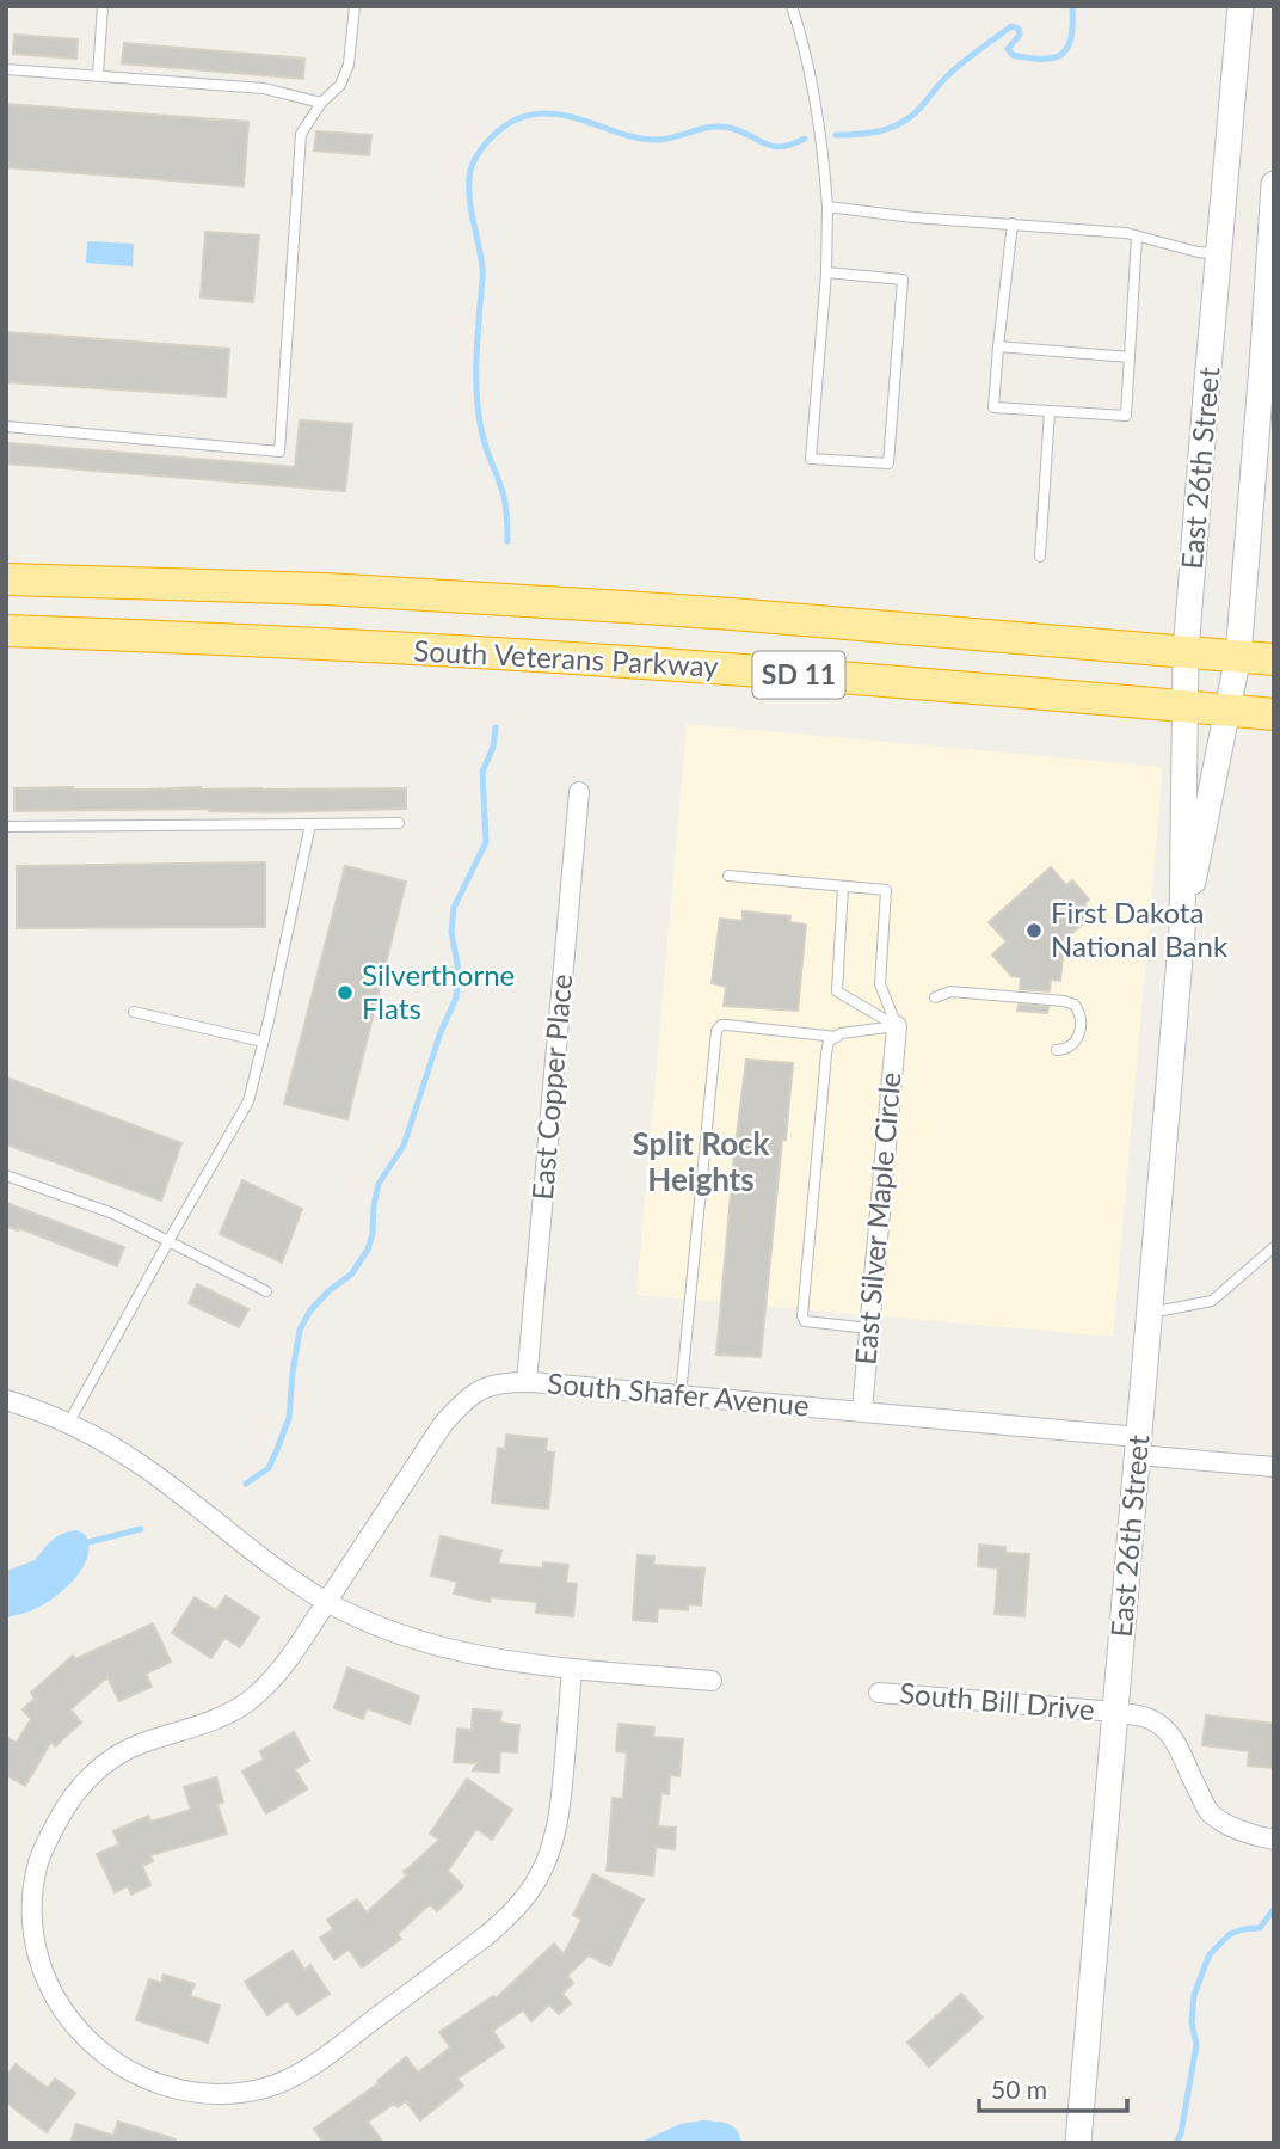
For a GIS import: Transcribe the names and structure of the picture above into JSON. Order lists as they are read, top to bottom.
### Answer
{
  "streets": {
    "highway": ["South Veterans Parkway", "SD 11"],
    "main road": ["East 26th Street"],
    "street": [
      "East Copper Place",
      "East Silver Maple Circle",
      "South Shafer Avenue",
      "South Bill Drive"
    ]
  },
  "crossings": [
    ["East 26th Street", "South Veterans Parkway"],
    ["East 26th Street", "South Shafer Avenue"],
    ["East 26th Street", "South Bill Drive"],
    ["East Copper Place", "South Shafer Avenue"],
    ["East Silver Maple Circle", "South Shafer Avenue"]
  ],
  "districts": ["Split Rock Heights"],
  "places": ["First Dakota National Bank", "Silverthorne Flats"],
  "scale_bar": "50 m"
}
